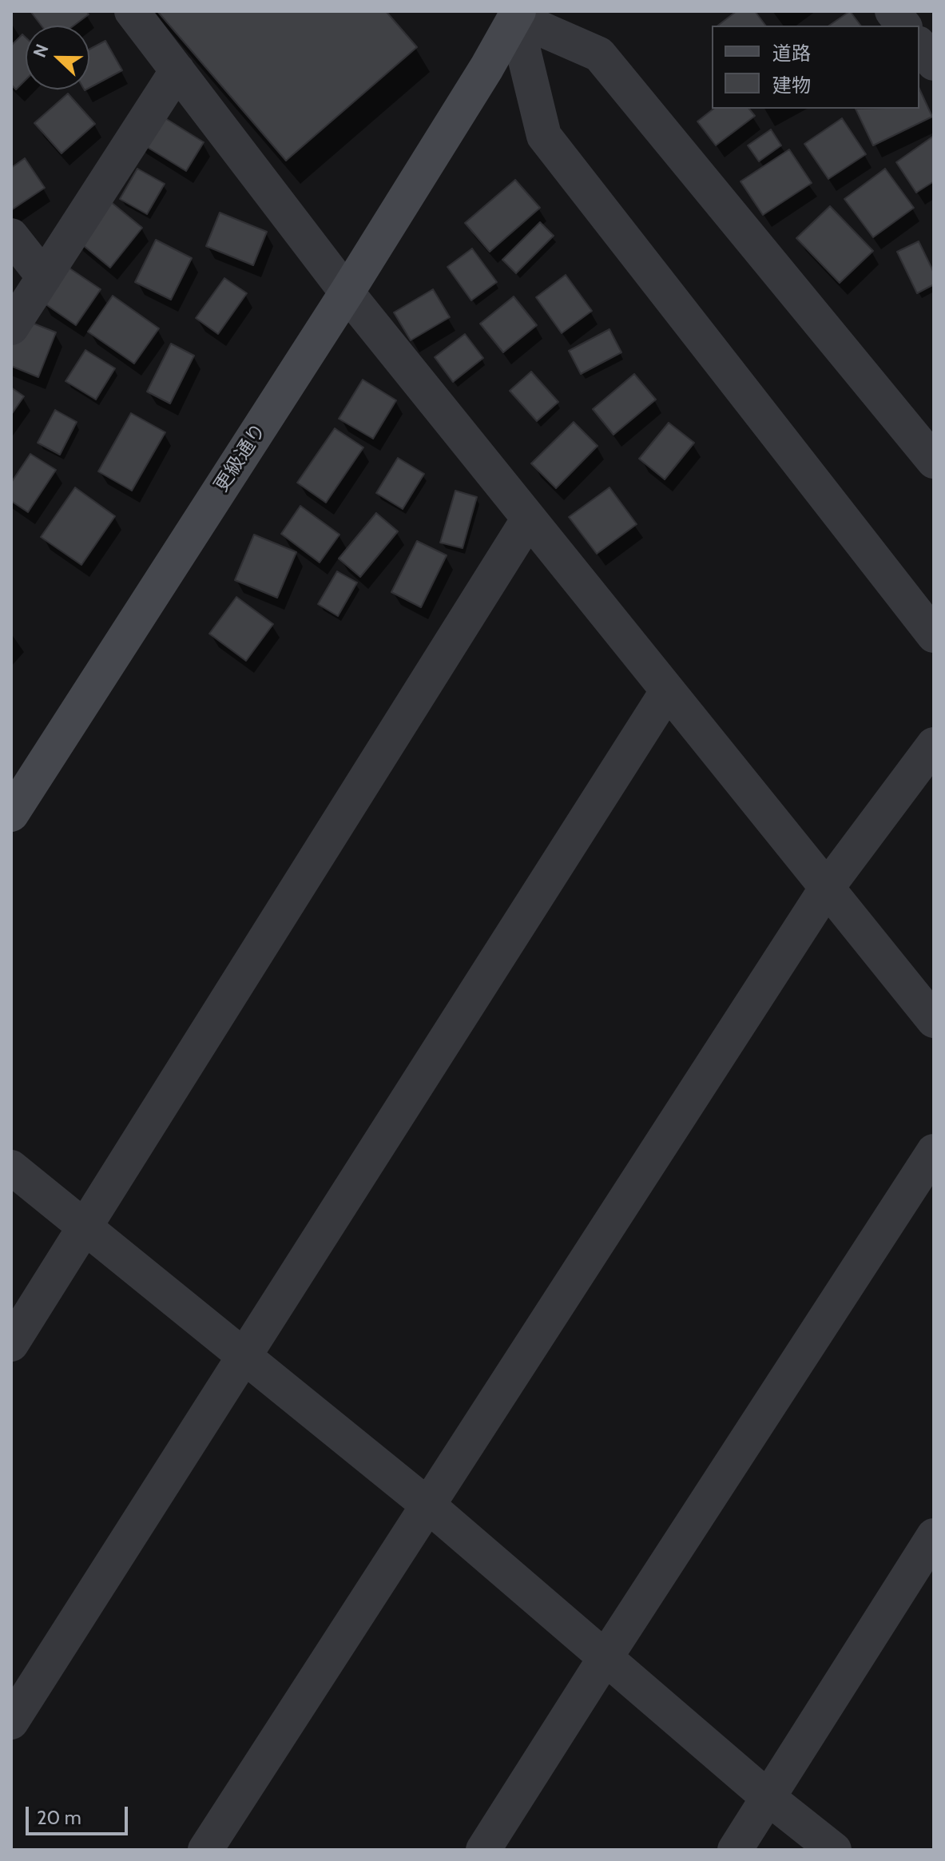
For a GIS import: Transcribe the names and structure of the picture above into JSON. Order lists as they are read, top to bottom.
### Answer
{
  "streets": {
    "street": ["更級通り"]
  },
  "legend": ["道路", "建物"],
  "scale_bar": "20 m",
  "north": "left"
}
